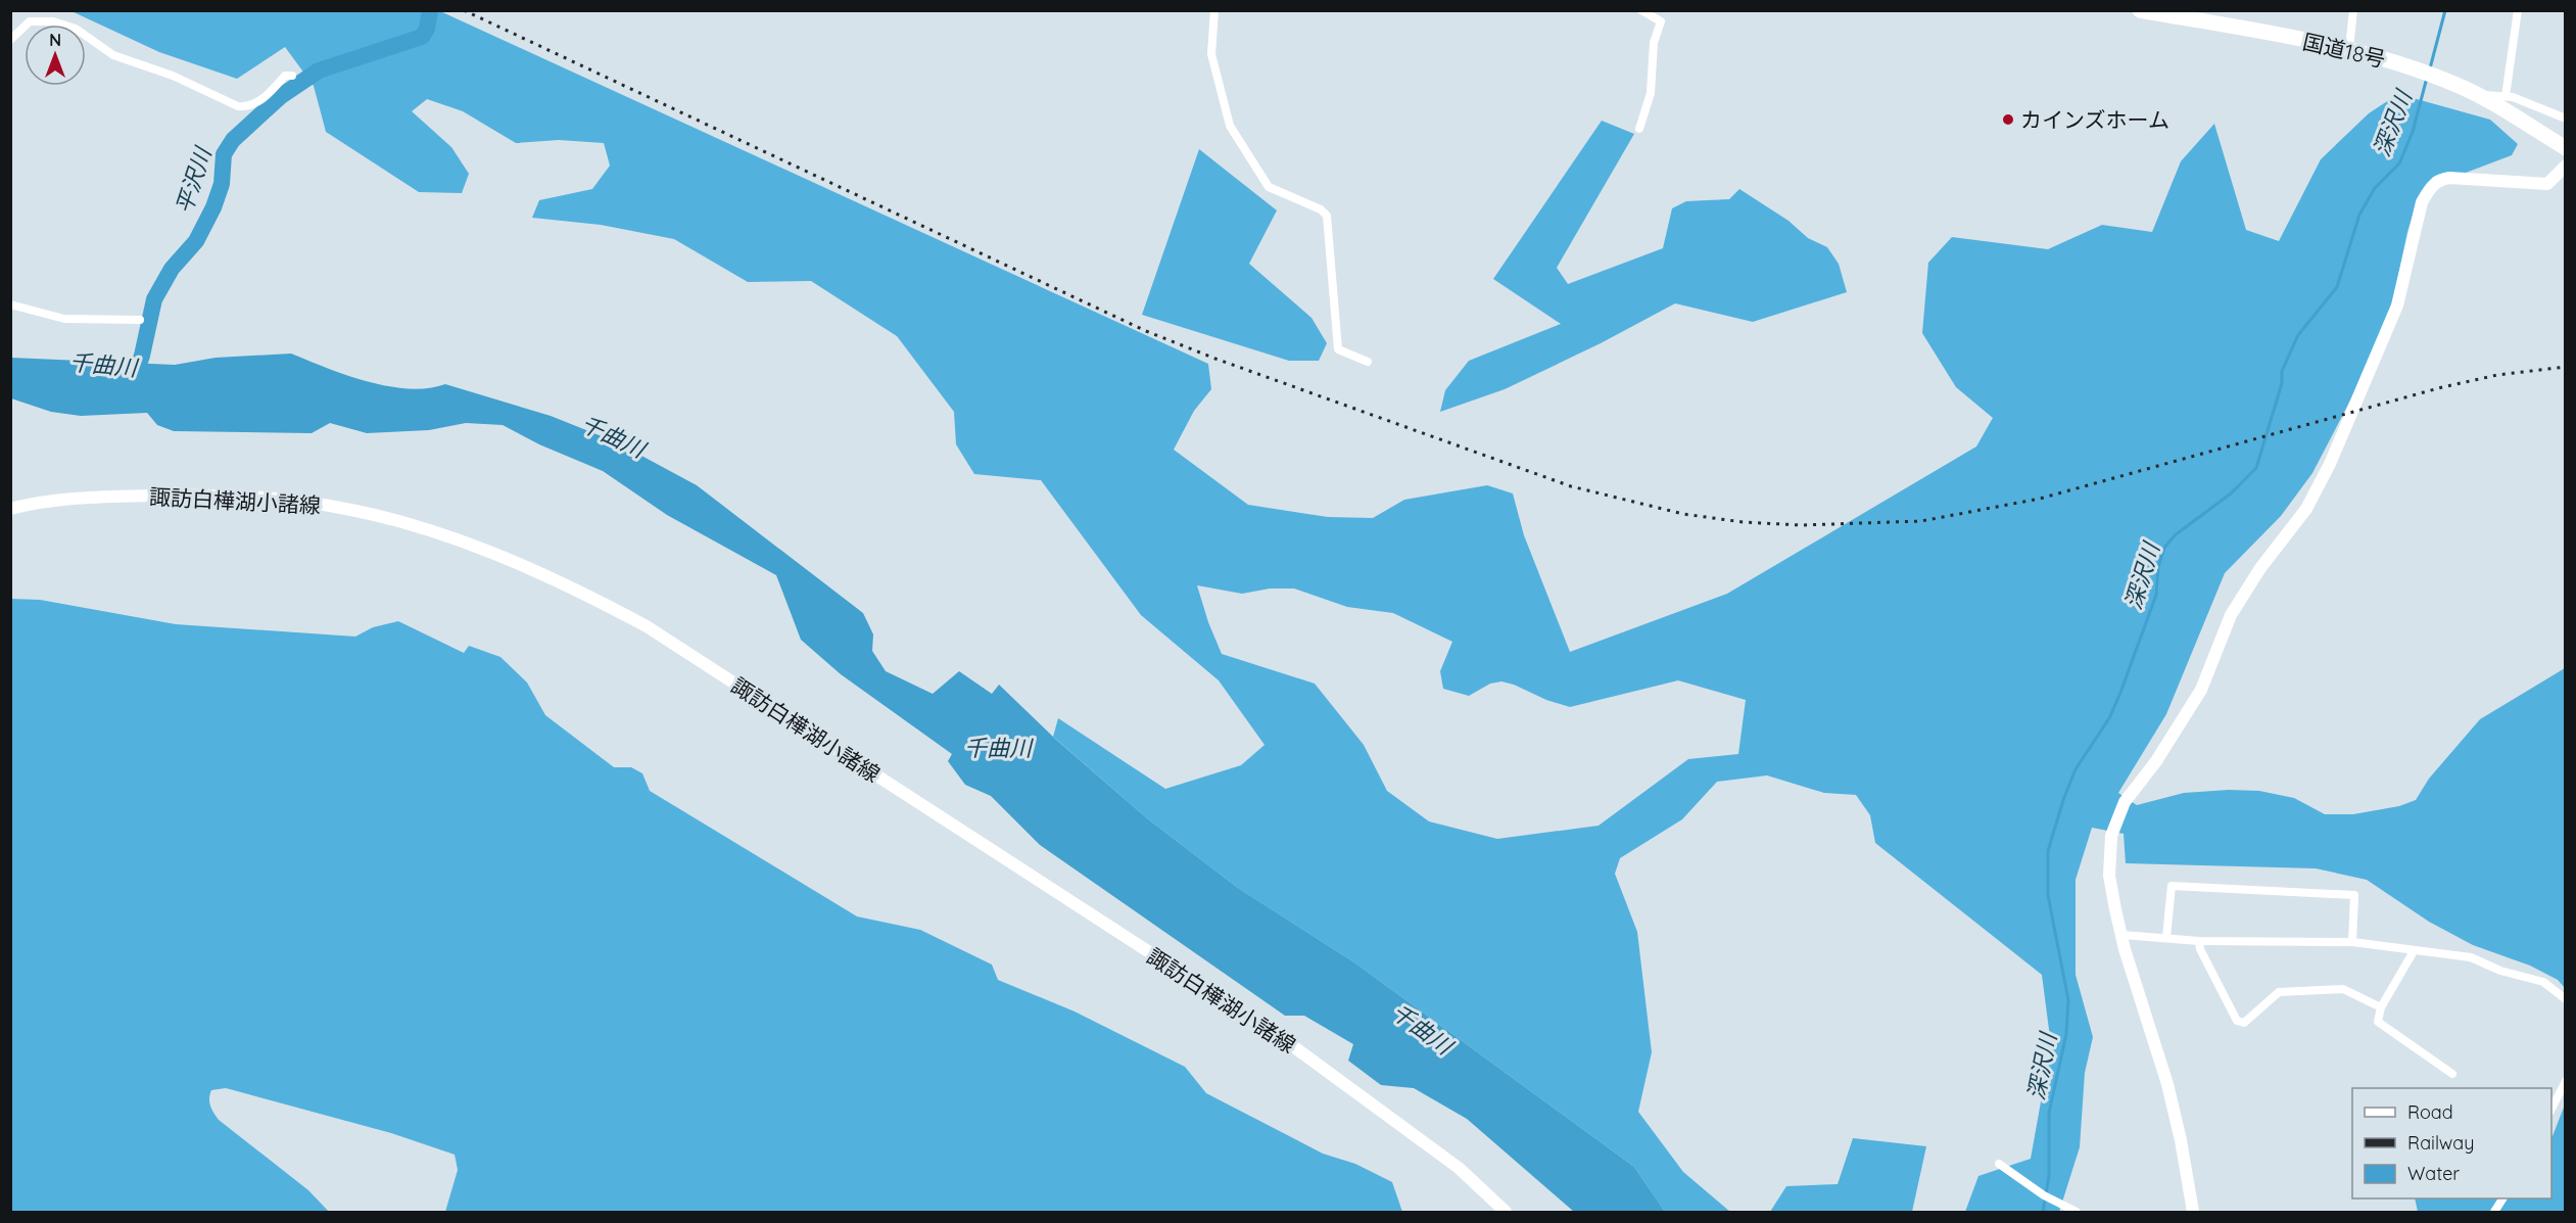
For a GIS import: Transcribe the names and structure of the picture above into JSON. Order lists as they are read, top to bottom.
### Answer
{
  "streets": {
    "highway": ["国道18号"],
    "main road": ["諏訪白樺湖小諸線"]
  },
  "water": ["深沢川", "平沢川", "千曲川"],
  "places": ["カインズホーム"],
  "legend": ["Road", "Railway", "Water"],
  "north": "top"
}
